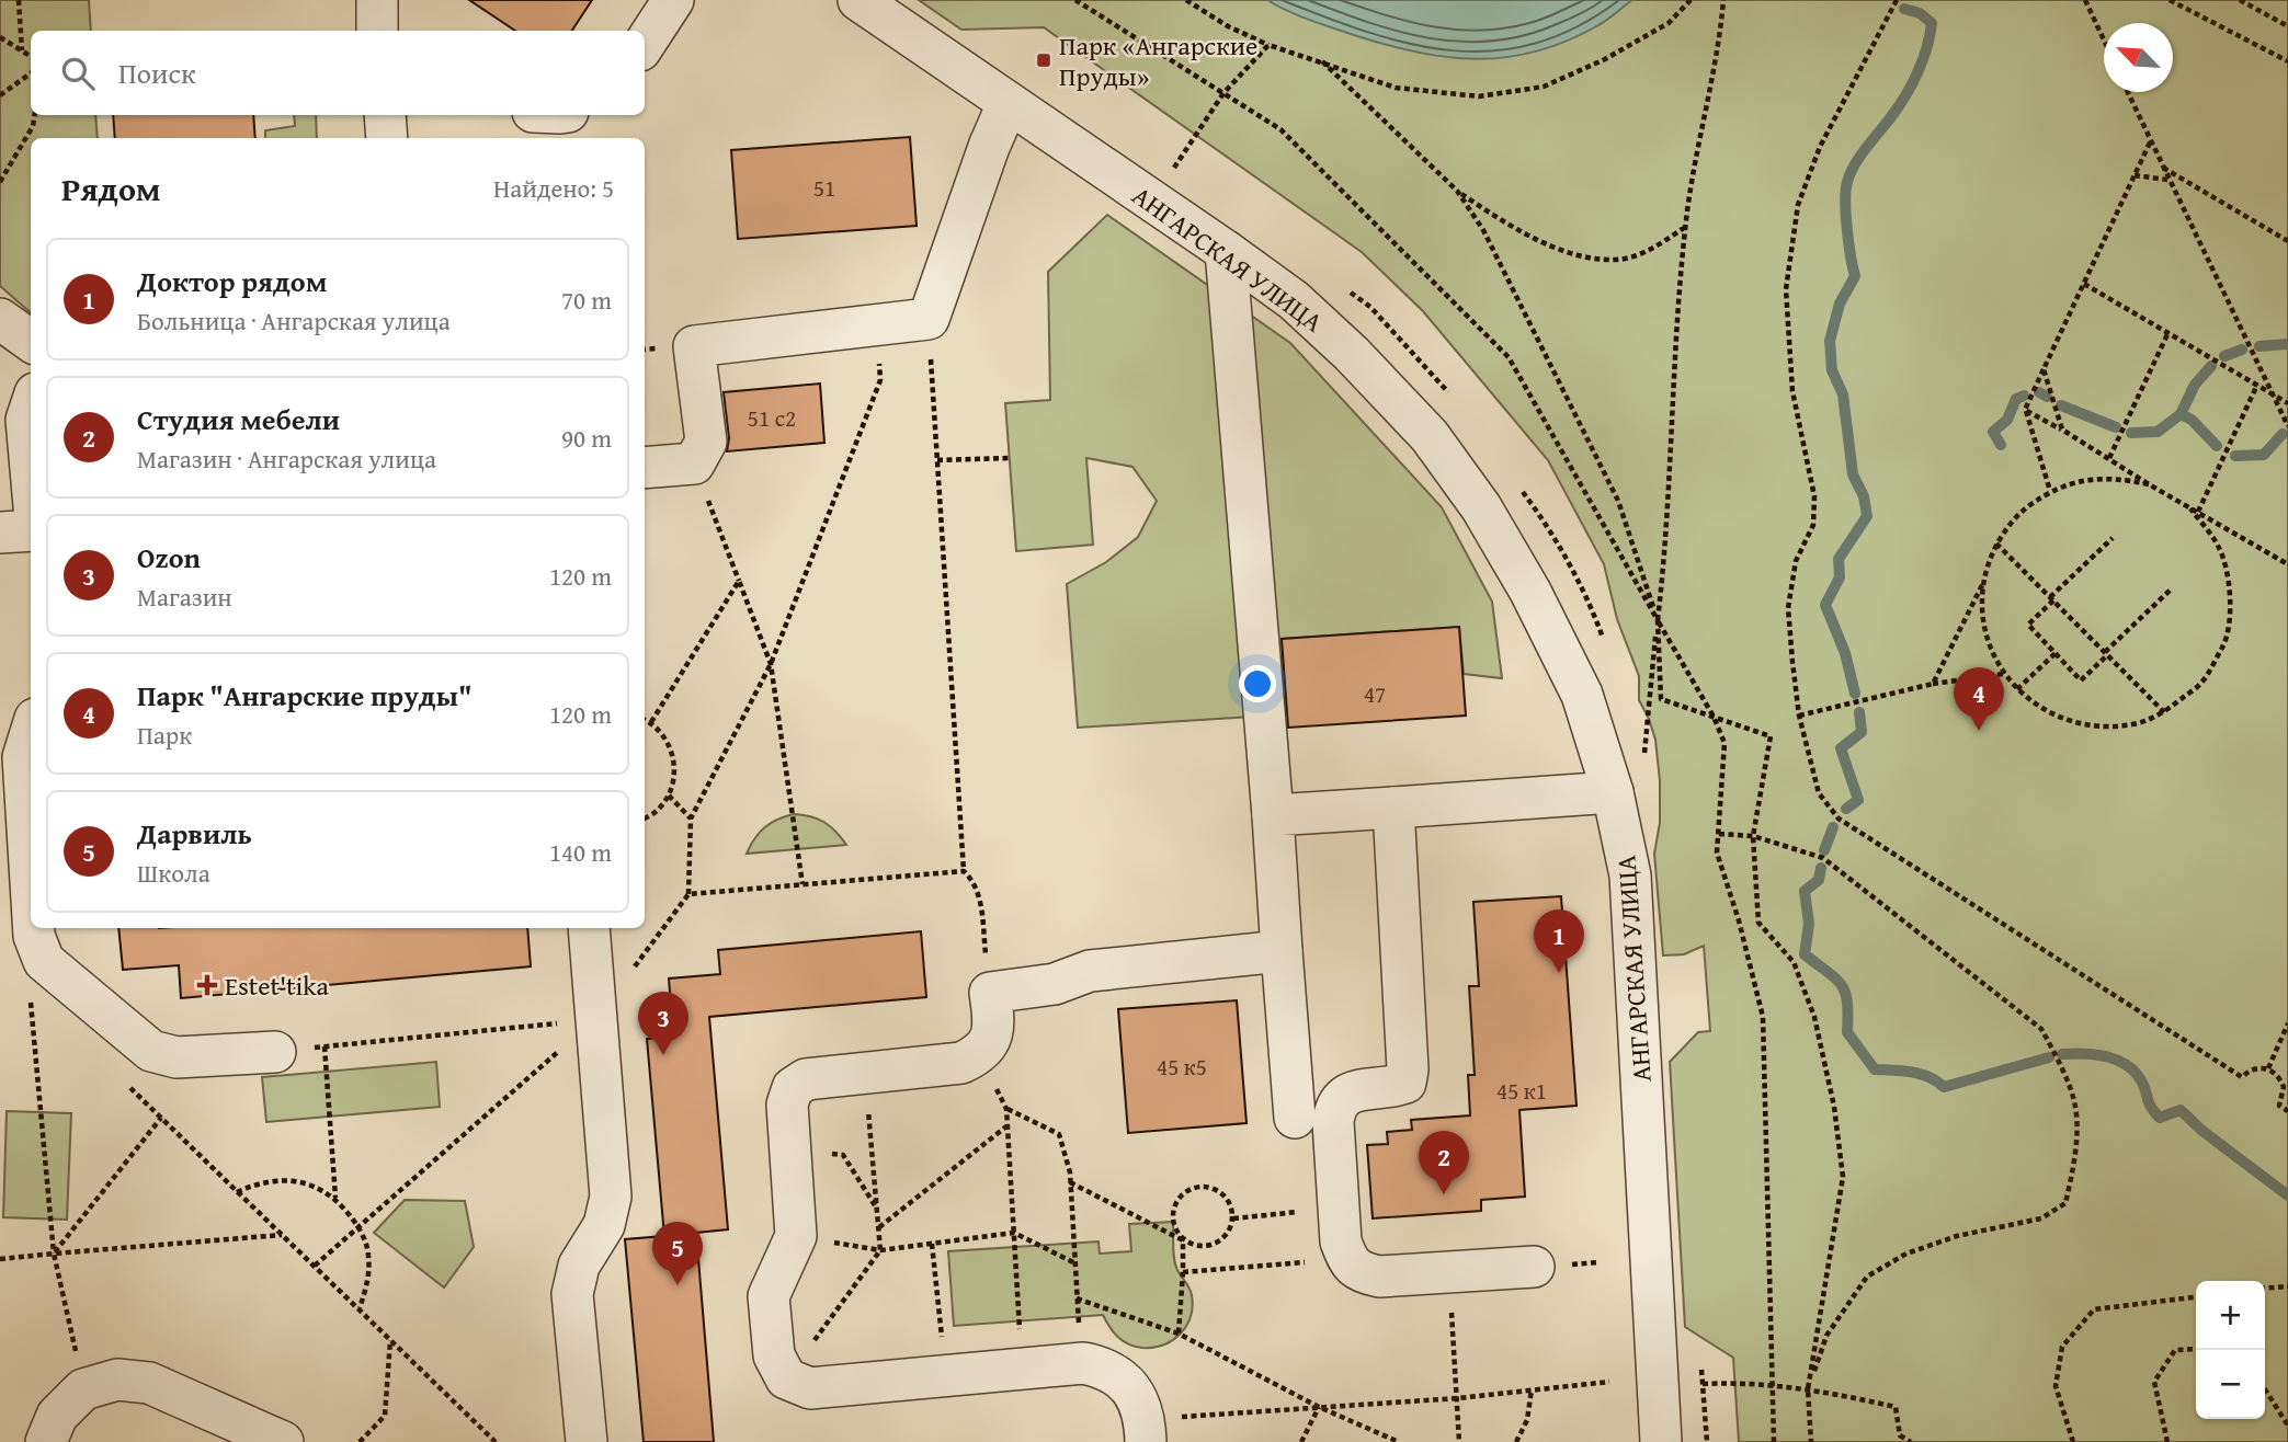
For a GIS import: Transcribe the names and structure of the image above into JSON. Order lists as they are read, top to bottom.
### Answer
{
  "streets": {
    "street": ["АНГАРСКАЯ УЛИЦА"]
  },
  "places": {
    "transit": ["Парк «Ангарские Пруды»"],
    "health": ["Estet'tika"]
  },
  "house_numbers": [
    "51",
    "51 с2",
    "47",
    "45 к5",
    "45 к1"
  ],
  "north": "top left",
  "page": {
    "search": "Поиск",
    "heading": ["Рядом", "Найдено: 5"],
    "list": [
      {
        "mark": "1",
        "name": "Доктор рядом",
        "note": "Больница · Ангарская улица",
        "value": "70 m"
      },
      {
        "mark": "2",
        "name": "Студия мебели",
        "note": "Магазин · Ангарская улица",
        "value": "90 m"
      },
      {
        "mark": "3",
        "name": "Ozon",
        "note": "Магазин",
        "value": "120 m"
      },
      {
        "mark": "4",
        "name": "Парк \"Ангарские пруды\"",
        "note": "Парк",
        "value": "120 m"
      },
      {
        "mark": "5",
        "name": "Дарвиль",
        "note": "Школа",
        "value": "140 m"
      }
    ],
    "pins": [
      "4",
      "1",
      "3",
      "2",
      "5"
    ],
    "map_buttons": ["+", "−"]
  }
}
